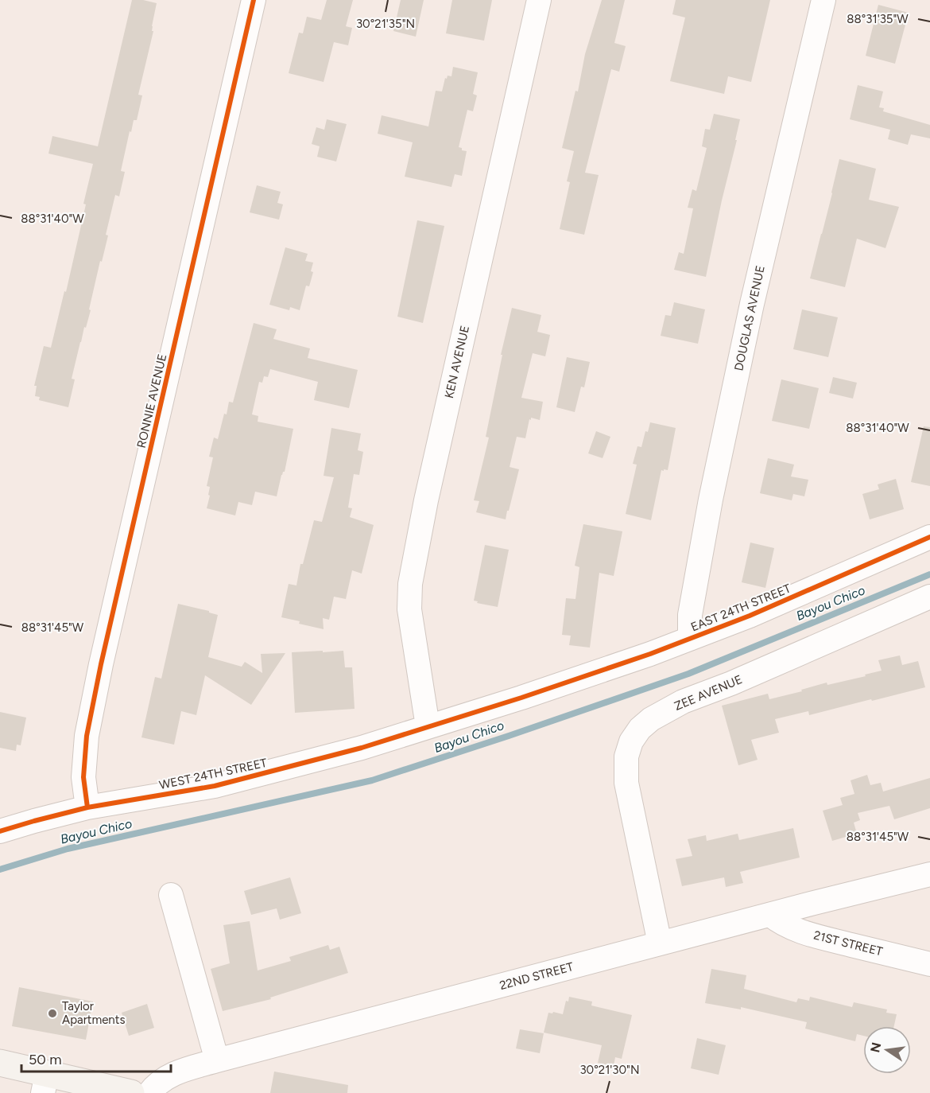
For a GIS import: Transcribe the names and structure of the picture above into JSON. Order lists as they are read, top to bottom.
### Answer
{
  "streets": {
    "street": [
      "DOUGLAS AVENUE",
      "KEN AVENUE",
      "RONNIE AVENUE",
      "EAST 24TH STREET",
      "ZEE AVENUE",
      "WEST 24TH STREET",
      "21ST STREET",
      "22ND STREET"
    ]
  },
  "crossings": [
    ["DOUGLAS AVENUE", "EAST 24TH STREET"],
    ["KEN AVENUE", "EAST 24TH STREET"],
    ["KEN AVENUE", "WEST 24TH STREET"],
    ["RONNIE AVENUE", "WEST 24TH STREET"],
    ["EAST 24TH STREET", "WEST 24TH STREET"],
    ["ZEE AVENUE", "22ND STREET"],
    ["21ST STREET", "22ND STREET"]
  ],
  "water": ["Bayou Chico"],
  "places": ["Taylor Apartments"],
  "scale_bar": "50 m",
  "north": "left",
  "coordinates": [
    "88°31'35\"W",
    "30°21'35\"N",
    "88°31'40\"W",
    "88°31'45\"W",
    "30°21'30\"N"
  ]
}
